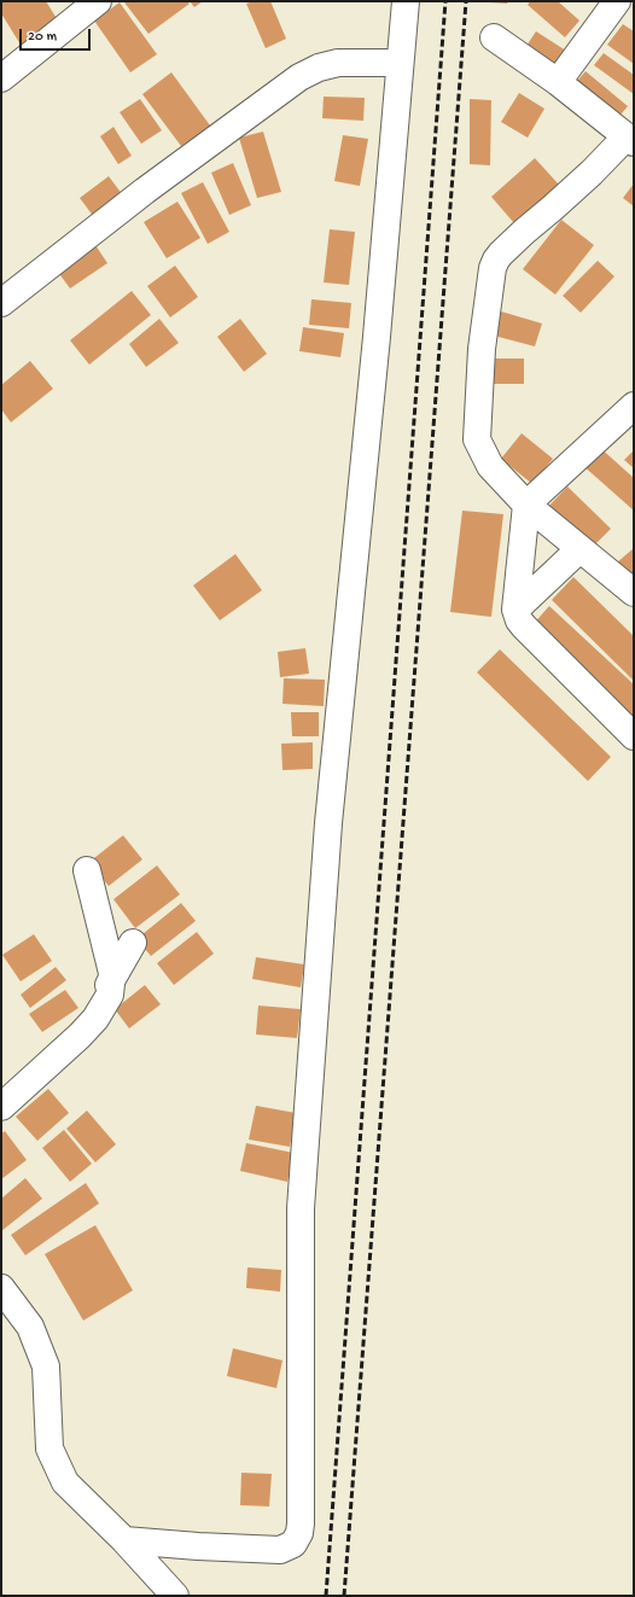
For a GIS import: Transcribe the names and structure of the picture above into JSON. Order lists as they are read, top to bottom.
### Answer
{
  "scale_bar": "20 m"
}
